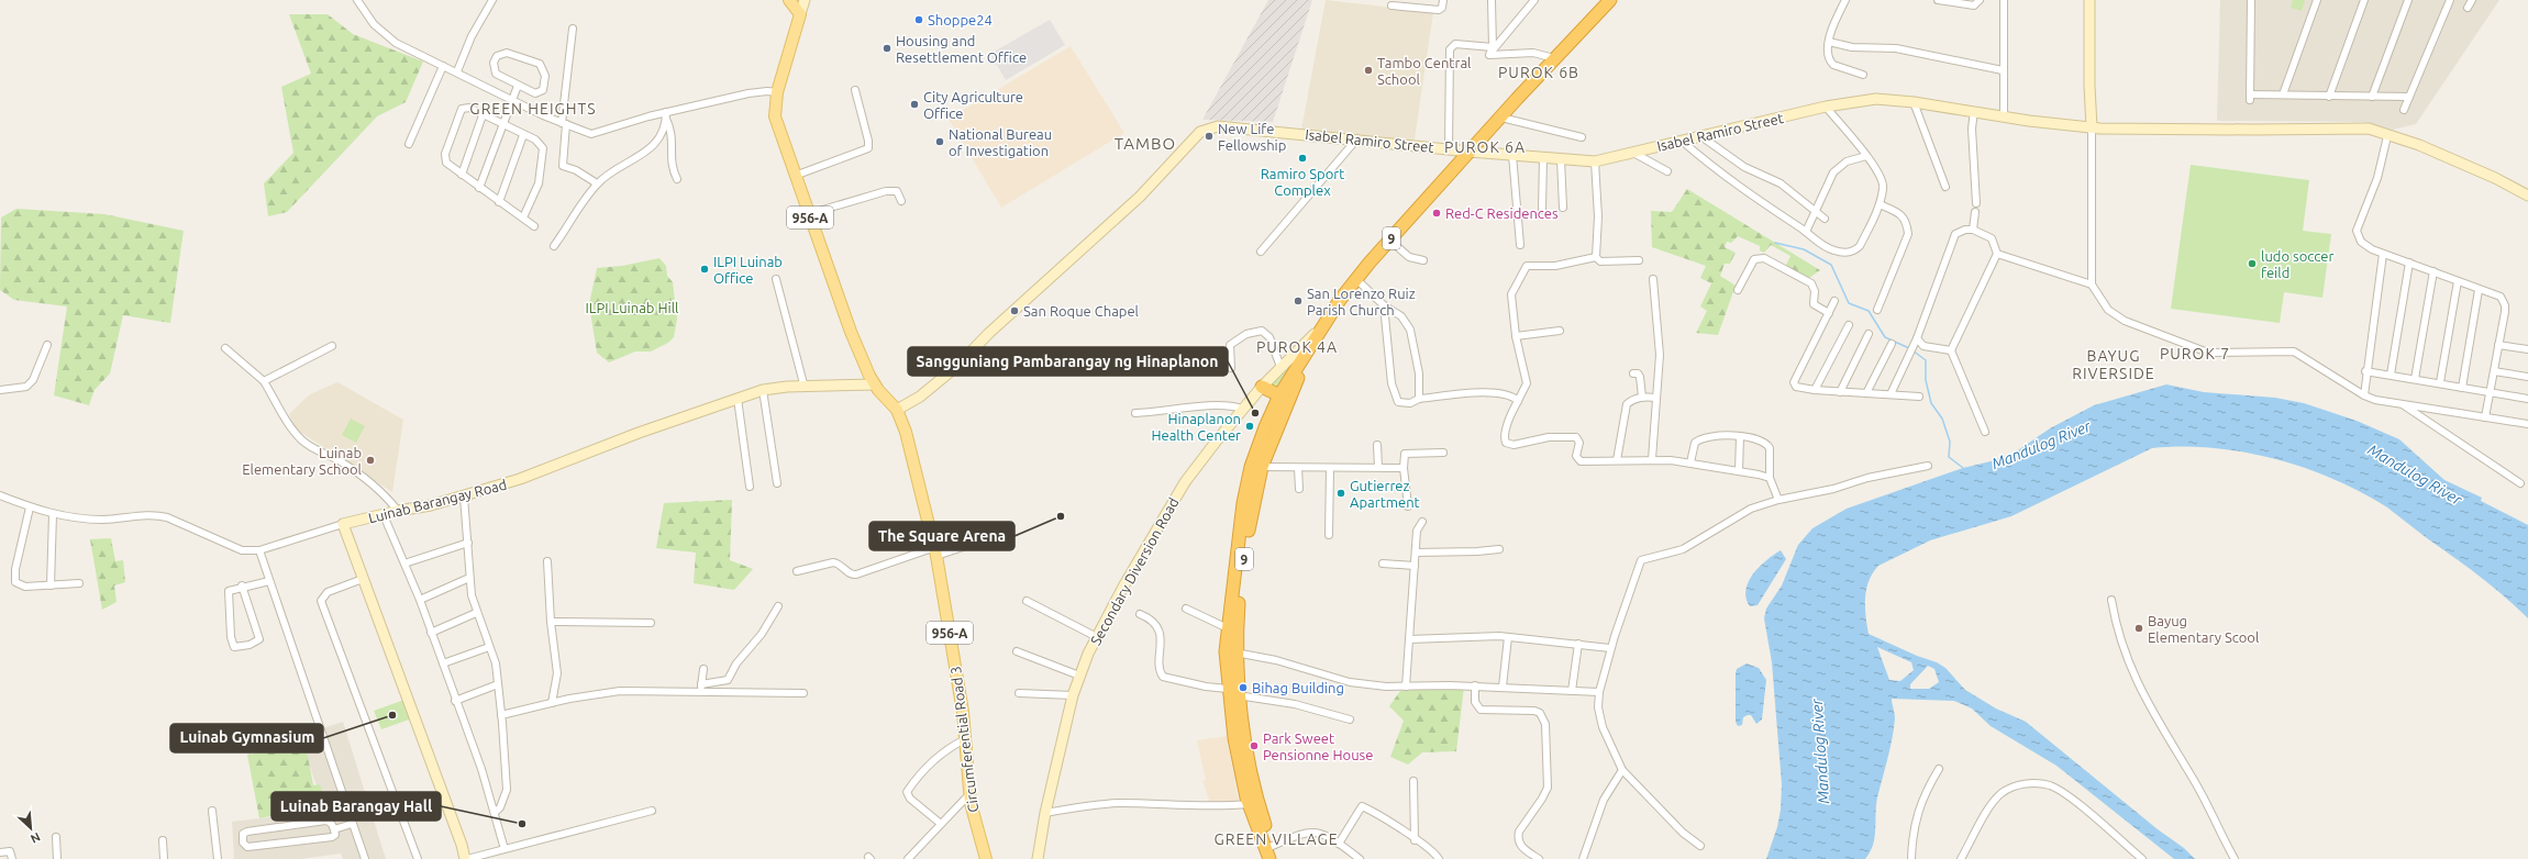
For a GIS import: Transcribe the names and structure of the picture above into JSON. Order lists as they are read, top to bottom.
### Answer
{
  "streets": {
    "highway": ["9"],
    "main road": ["956-A", "Circumferential Road 3"],
    "street": ["Isabel Ramiro Street", "Luinab Barangay Road", "Secondary Diversion Road"]
  },
  "crossings": [
    ["Isabel Ramiro Street", "9"],
    ["Isabel Ramiro Street", "Circumferential Road 3"],
    ["9", "Secondary Diversion Road"],
    ["Luinab Barangay Road", "Circumferential Road 3"]
  ],
  "districts": [
    "PUROK 6B",
    "GREEN HEIGHTS",
    "TAMBO",
    "PUROK 6A",
    "PUROK 4A",
    "PUROK 7",
    "BAYUG RIVERSIDE",
    "GREEN VILLAGE"
  ],
  "water": ["Mandulog River"],
  "parks": ["ILPI Luinab Hill"],
  "places": [
    "Shoppe24",
    "Housing and Resettlement Office",
    "Tambo Central School",
    "City Agriculture Office",
    "New Life Fellowship",
    "National Bureau of Investigation",
    "Ramiro Sport Complex",
    "Red-C Residences",
    "ludo soccer feild",
    "ILPI Luinab Office",
    "San Lorenzo Ruiz Parish Church",
    "San Roque Chapel",
    "Sangguniang Pambarangay ng Hinaplanon",
    "Hinaplanon Health Center",
    "Luinab Elementary School",
    "Gutierrez Apartment",
    "The Square Arena",
    "Bayug Elementary Scool",
    "Bihag Building",
    "Luinab Gymnasium",
    "Park Sweet Pensionne House",
    "Luinab Barangay Hall"
  ],
  "north": "bottom right"
}
